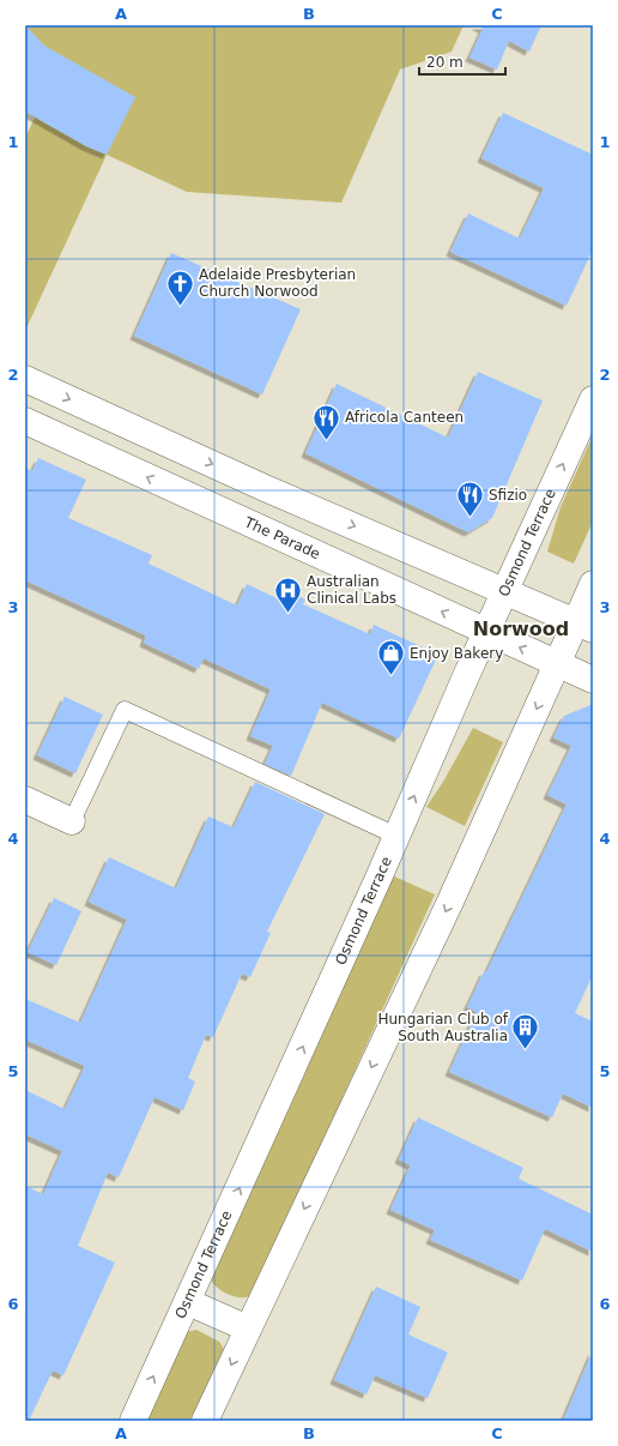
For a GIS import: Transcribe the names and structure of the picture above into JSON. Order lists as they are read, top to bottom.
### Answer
{
  "streets": {
    "street": ["The Parade", "Osmond Terrace"]
  },
  "crossings": [
    ["The Parade", "Osmond Terrace"]
  ],
  "districts": ["Norwood"],
  "places": {
    "church": ["Adelaide Presbyterian Church Norwood"],
    "restaurant": ["Africola Canteen", "Sfizio"],
    "hospital": ["Australian Clinical Labs"],
    "shop": ["Enjoy Bakery"],
    "building": ["Hungarian Club of South Australia"]
  },
  "scale_bar": "20 m",
  "grid": {
    "columns": ["A", "B", "C"],
    "rows": [
      "1",
      "2",
      "3",
      "4",
      "5",
      "6"
    ]
  }
}
